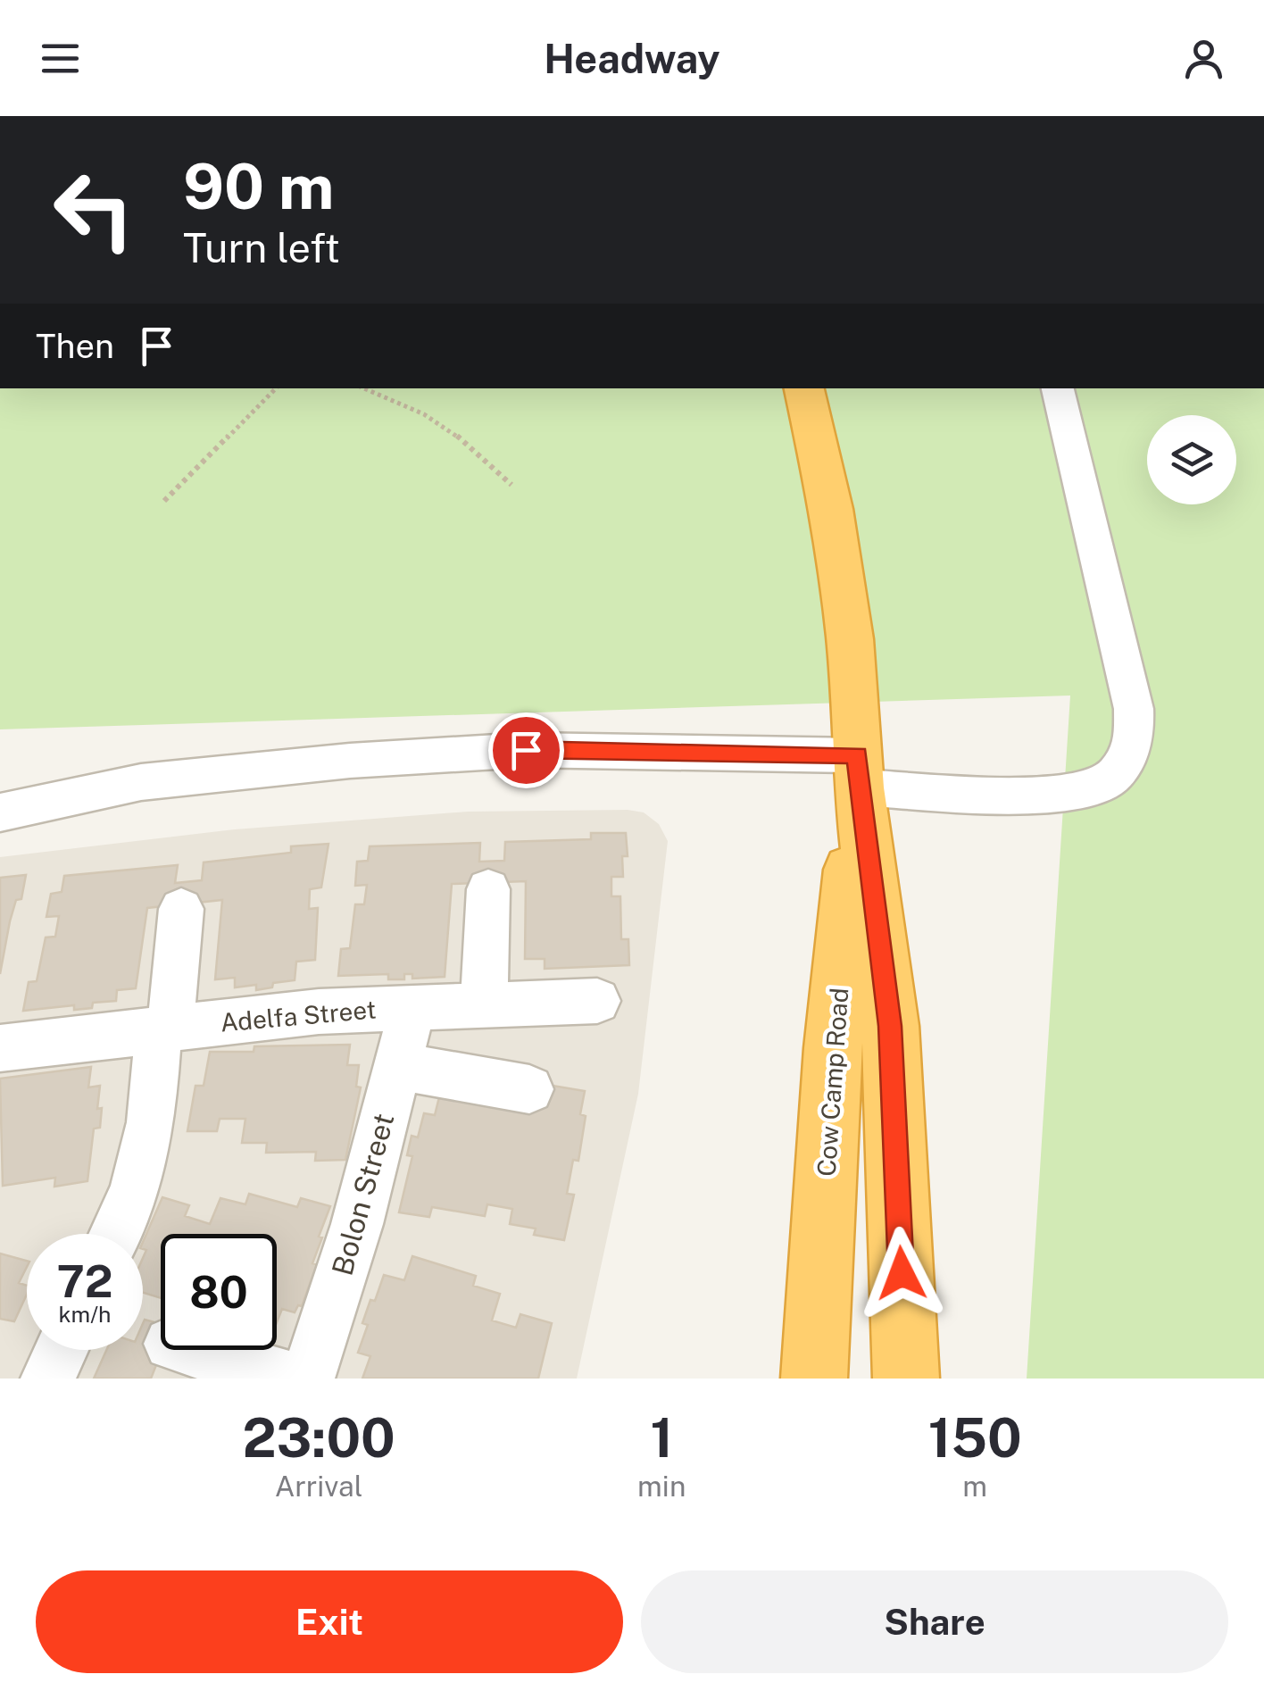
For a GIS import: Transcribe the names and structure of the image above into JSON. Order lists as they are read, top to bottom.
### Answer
{
  "streets": {
    "highway": ["Cow Camp Road"],
    "street": ["Adelfa Street", "Bolon Street"]
  },
  "crossings": [
    ["Adelfa Street", "Bolon Street"]
  ],
  "page": {
    "header": "Headway",
    "turn": ["90 m", "Turn left"],
    "then": "Then",
    "speed": "72 km/h",
    "limit": "80",
    "eta": [
      "23:00",
      "Arrival",
      "1",
      "min",
      "150",
      "m"
    ],
    "buttons": ["Exit", "Share"]
  }
}
